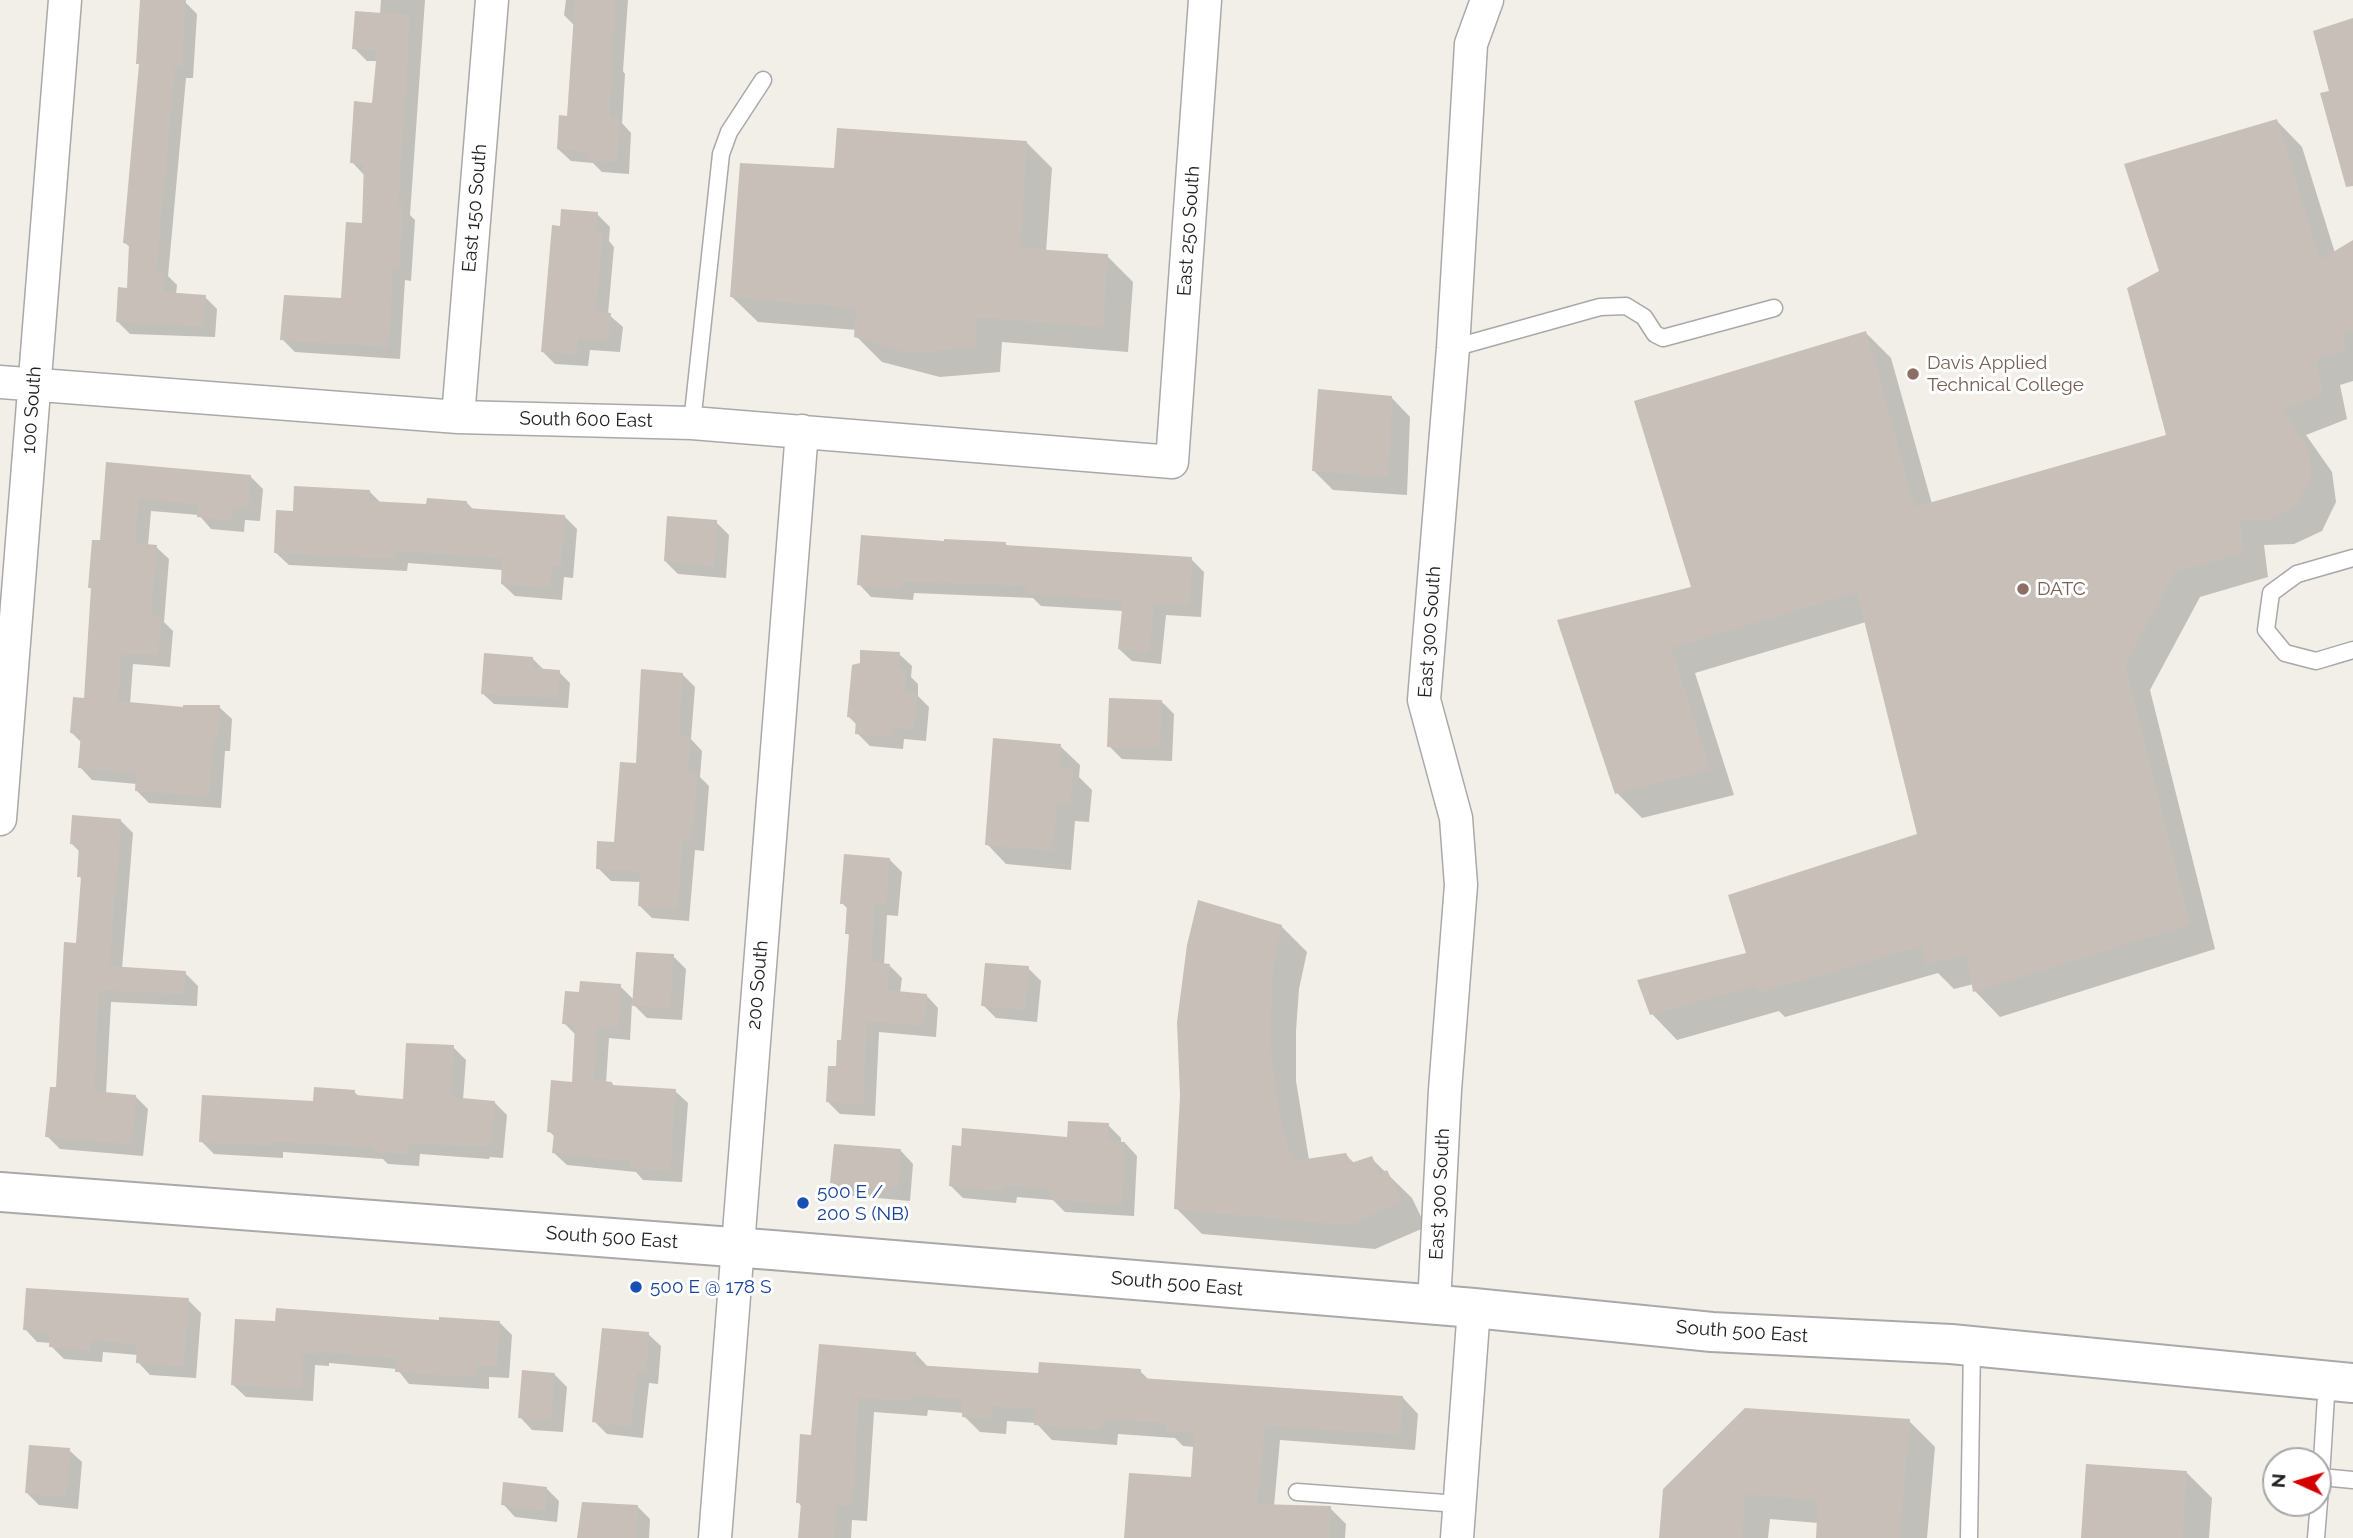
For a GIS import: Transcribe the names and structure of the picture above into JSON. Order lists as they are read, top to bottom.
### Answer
{
  "streets": {
    "street": [
      "East 150 South",
      "East 250 South",
      "100 South",
      "South 600 East",
      "East 300 South",
      "200 South",
      "South 500 East"
    ]
  },
  "crossings": [
    ["East 150 South", "South 600 East"],
    ["East 250 South", "South 600 East"],
    ["100 South", "South 600 East"],
    ["South 600 East", "200 South"],
    ["East 300 South", "South 500 East"],
    ["200 South", "South 500 East"]
  ],
  "places": [
    "Davis Applied Technical College",
    "DATC",
    "500 E / 200 S (NB)",
    "500 E @ 178 S"
  ],
  "north": "left"
}
